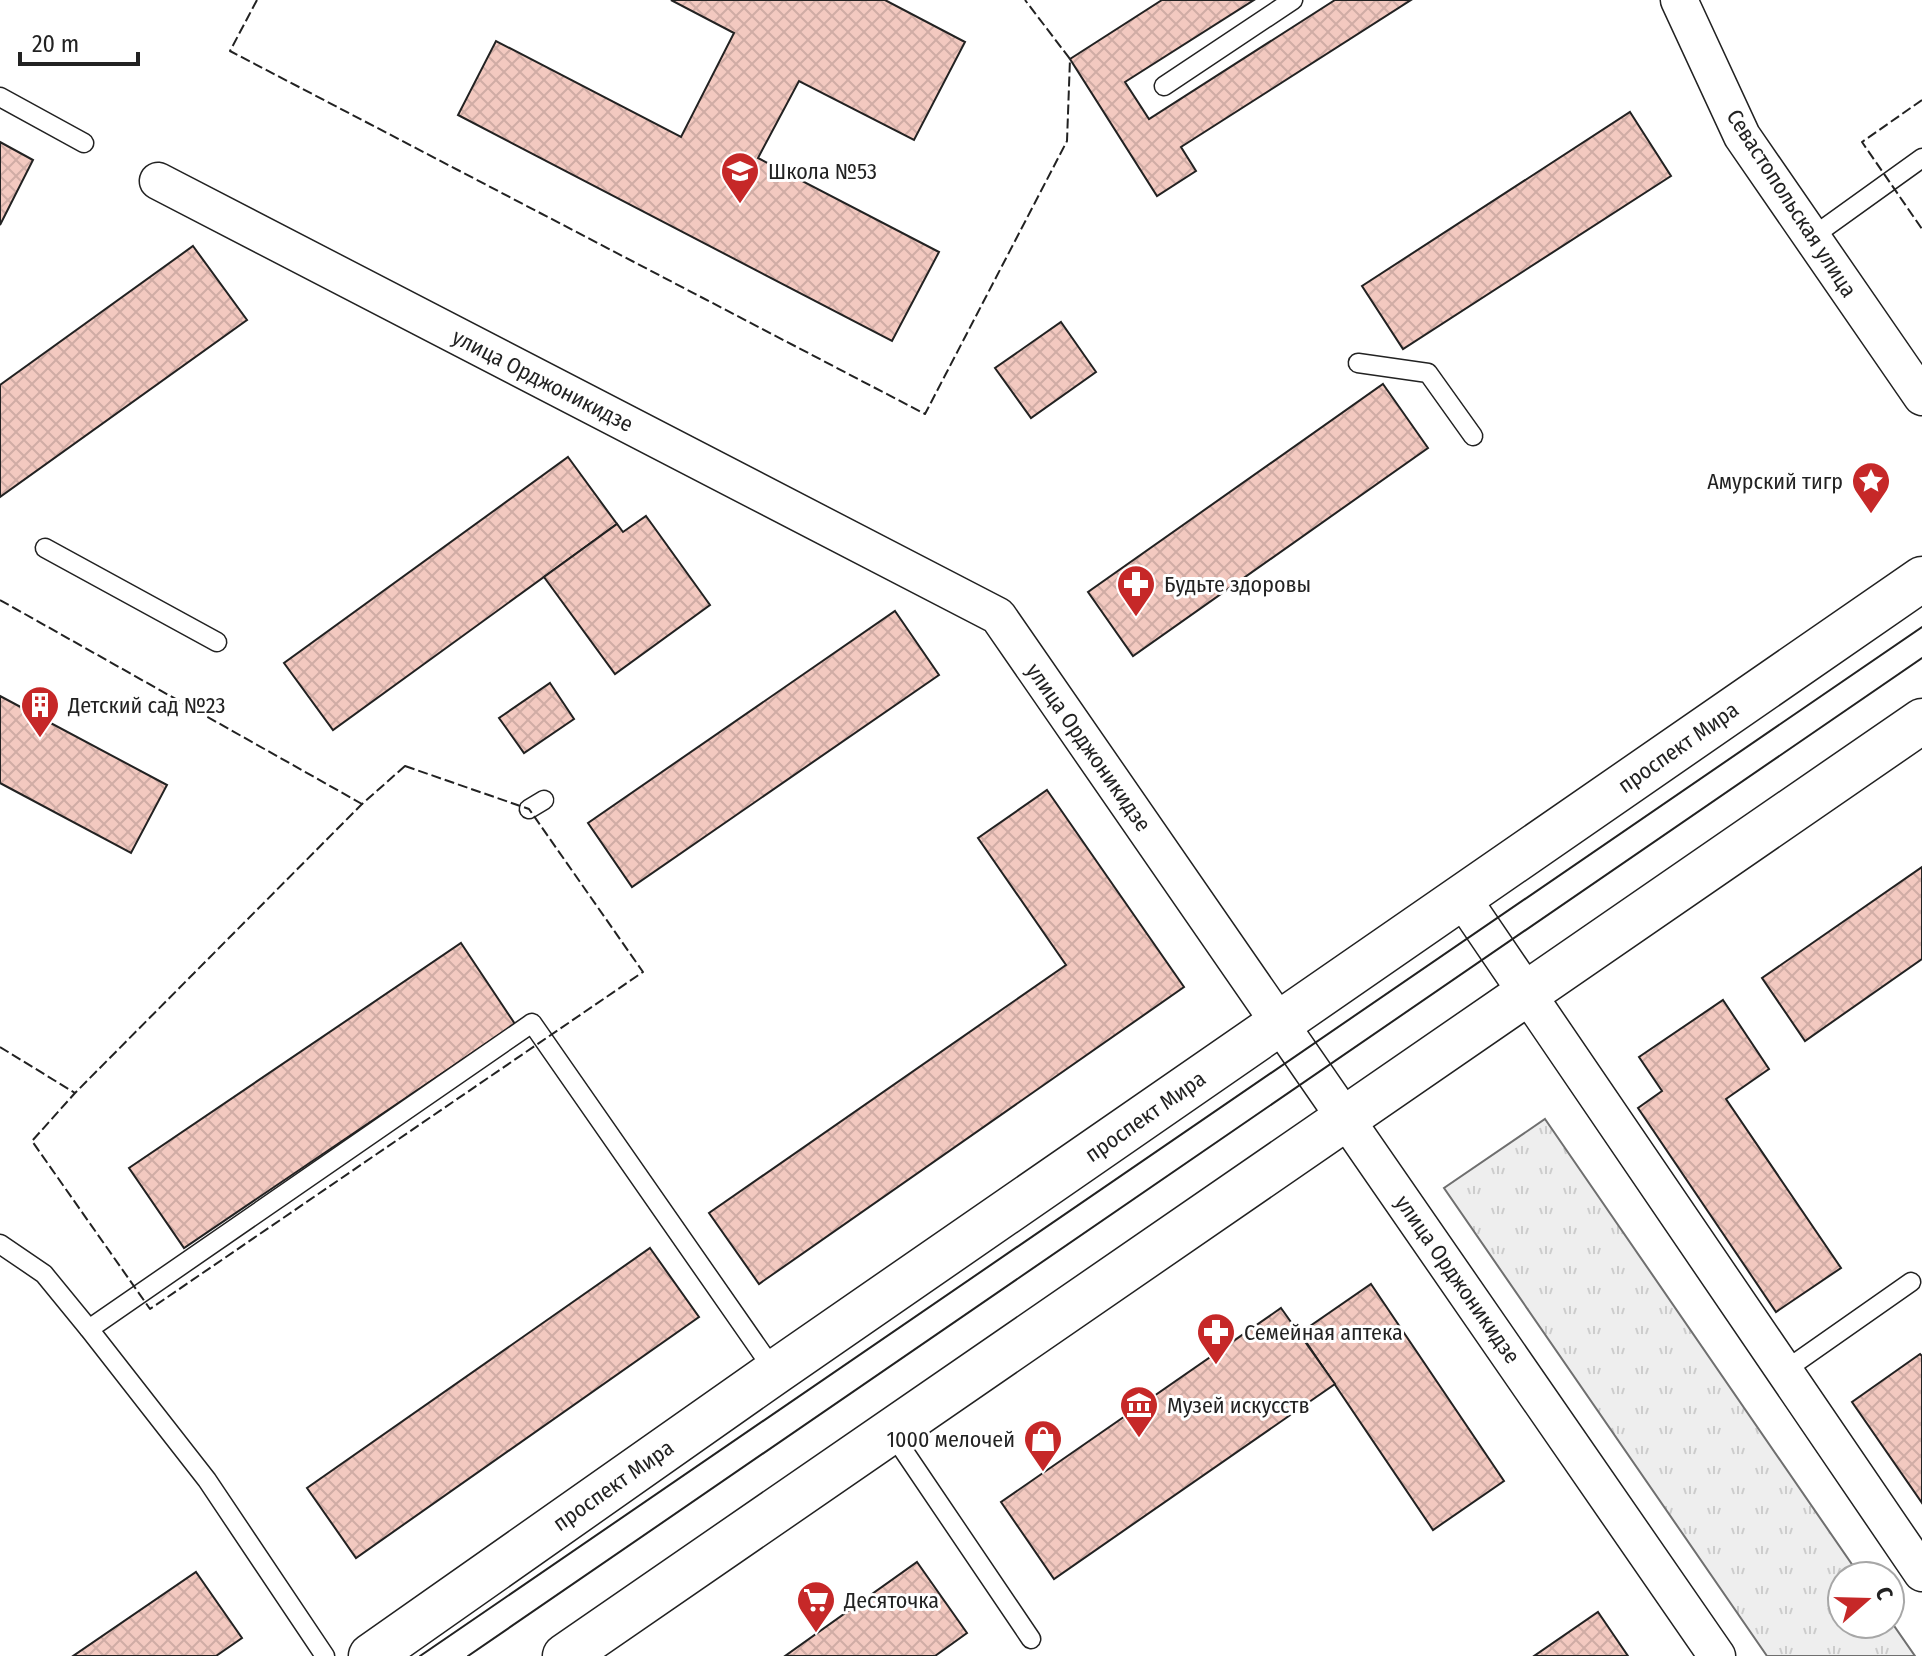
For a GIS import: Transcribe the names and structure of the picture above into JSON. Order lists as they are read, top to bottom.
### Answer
{
  "streets": {
    "main road": ["проспект Мира"],
    "street": ["Севастопольская улица", "улица Орджоникидзе"]
  },
  "crossings": [
    ["улица Орджоникидзе", "проспект Мира"]
  ],
  "places": {
    "school or university": ["Школа №53"],
    "place": ["Амурский тигр"],
    "pharmacy": ["Будьте здоровы", "Семейная аптека"],
    "building": ["Детский сад №23"],
    "museum": ["Музей искусств"],
    "shop": ["1000 мелочей"],
    "supermarket": ["Десяточка"]
  },
  "scale_bar": "20 m",
  "north": "right"
}
